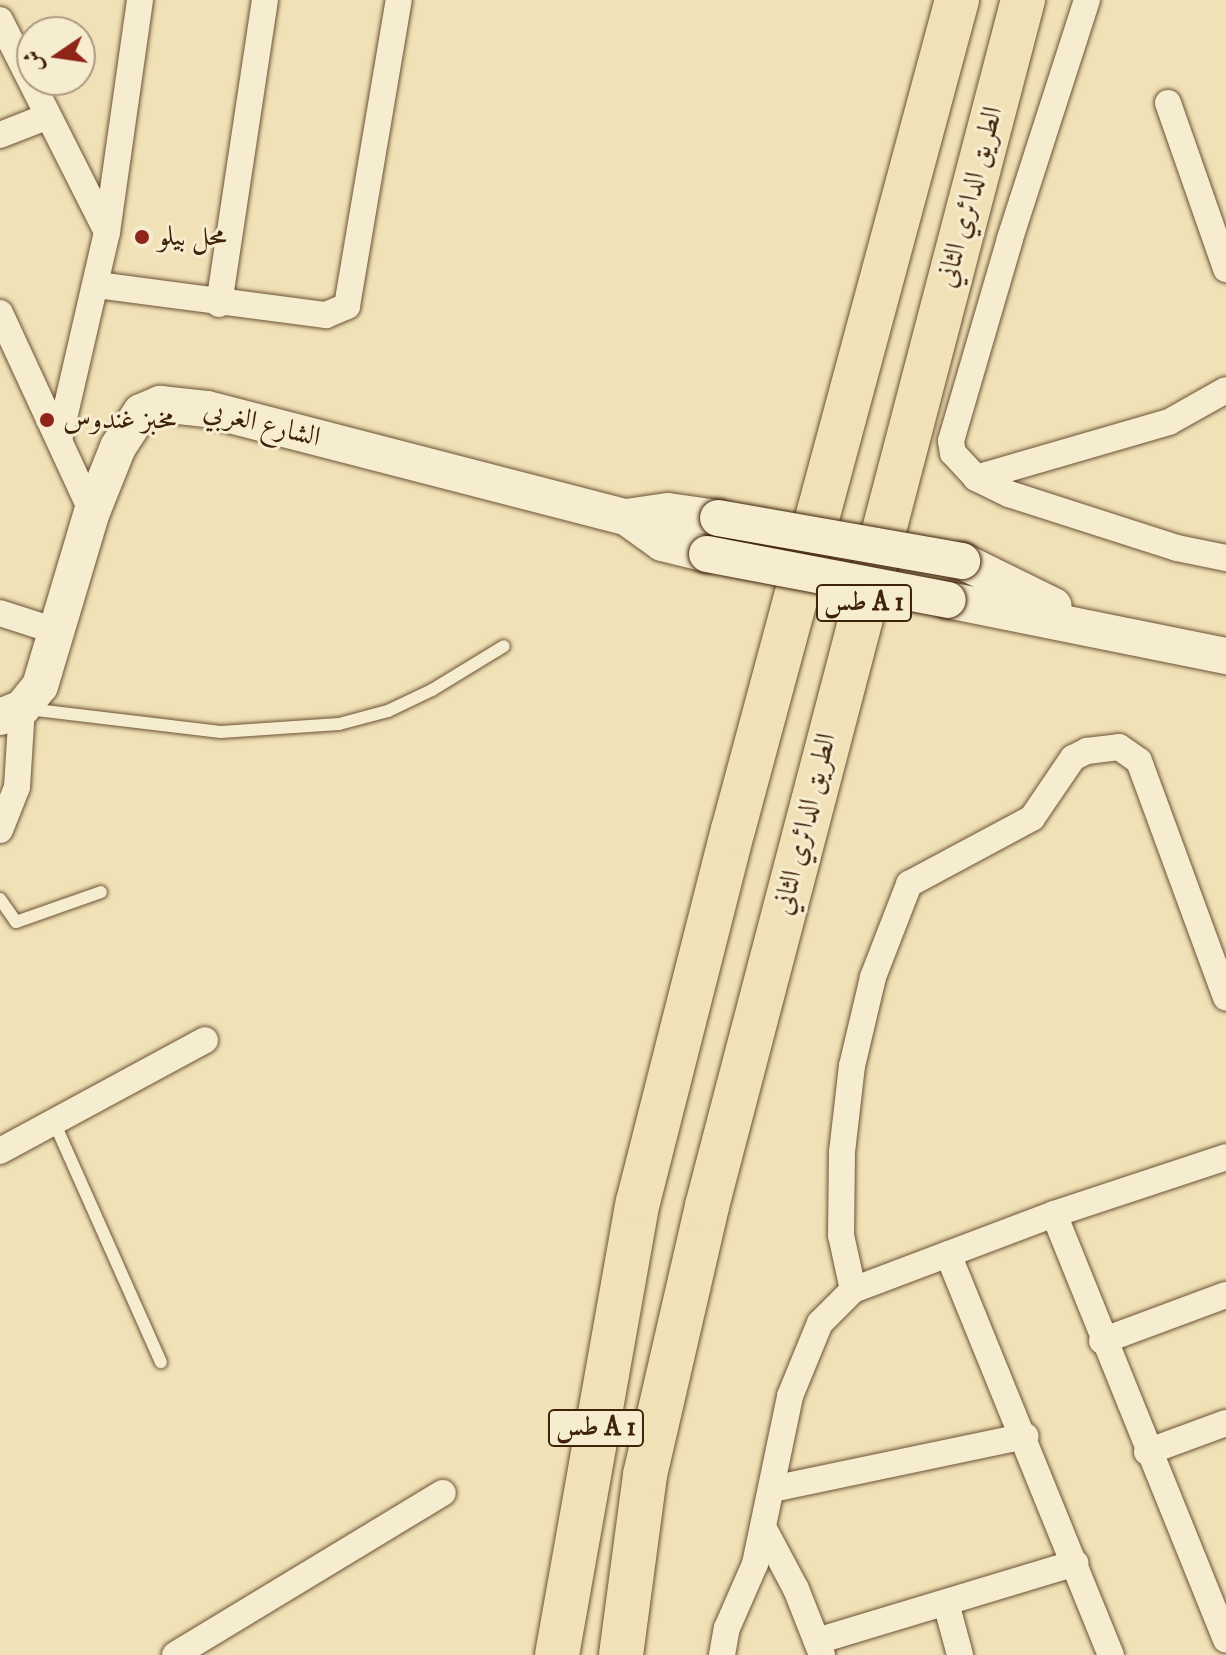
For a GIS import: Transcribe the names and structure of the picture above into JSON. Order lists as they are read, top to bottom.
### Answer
{
  "streets": {
    "highway": ["الطريق الدائري الثاني", "طس A 1"],
    "street": ["الشارع الغربي"]
  },
  "places": ["محل بيلو", "مخبز غندوس"],
  "north": "left"
}
